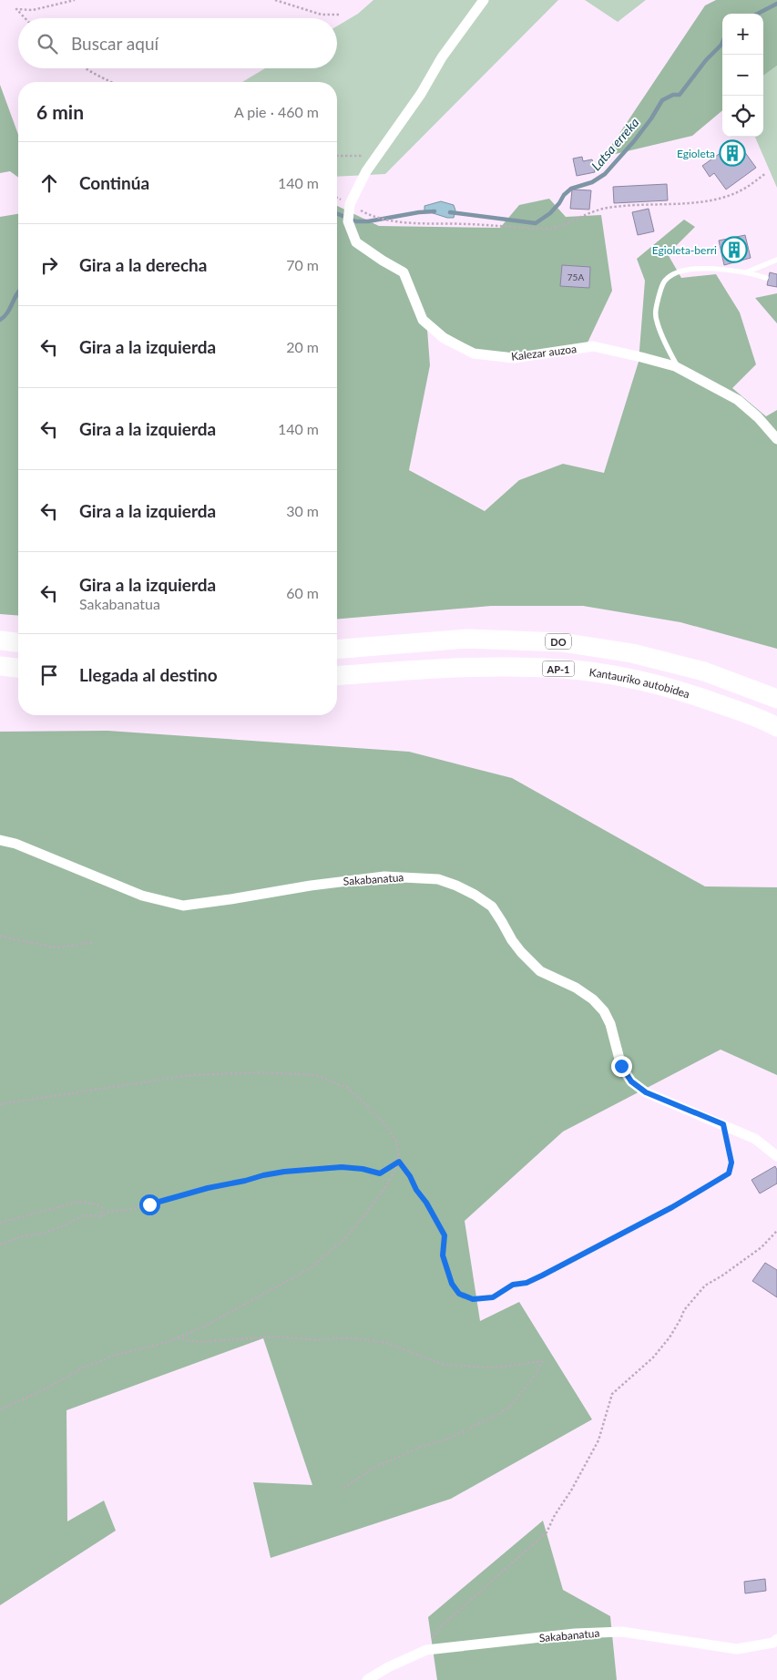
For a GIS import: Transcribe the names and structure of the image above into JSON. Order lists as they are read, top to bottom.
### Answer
{
  "streets": {
    "highway": ["DO", "AP-1", "Kantauriko autobidea"],
    "street": ["Kalezar auzoa", "Sakabanatua"]
  },
  "water": ["Latsa erreka"],
  "places": {
    "building": ["Egioleta", "Egioleta-berri"]
  },
  "house_numbers": ["75A"],
  "page": {
    "map_buttons": ["+", "−"],
    "search": "Buscar aquí",
    "heading": ["6 min", "A pie · 460 m"],
    "list": [
      ["Continúa", "140 m"],
      ["Gira a la derecha", "70 m"],
      ["Gira a la izquierda", "20 m"],
      ["Gira a la izquierda", "140 m"],
      ["Gira a la izquierda", "30 m"],
      ["Gira a la izquierda", "Sakabanatua", "60 m"],
      "Llegada al destino"
    ]
  }
}
